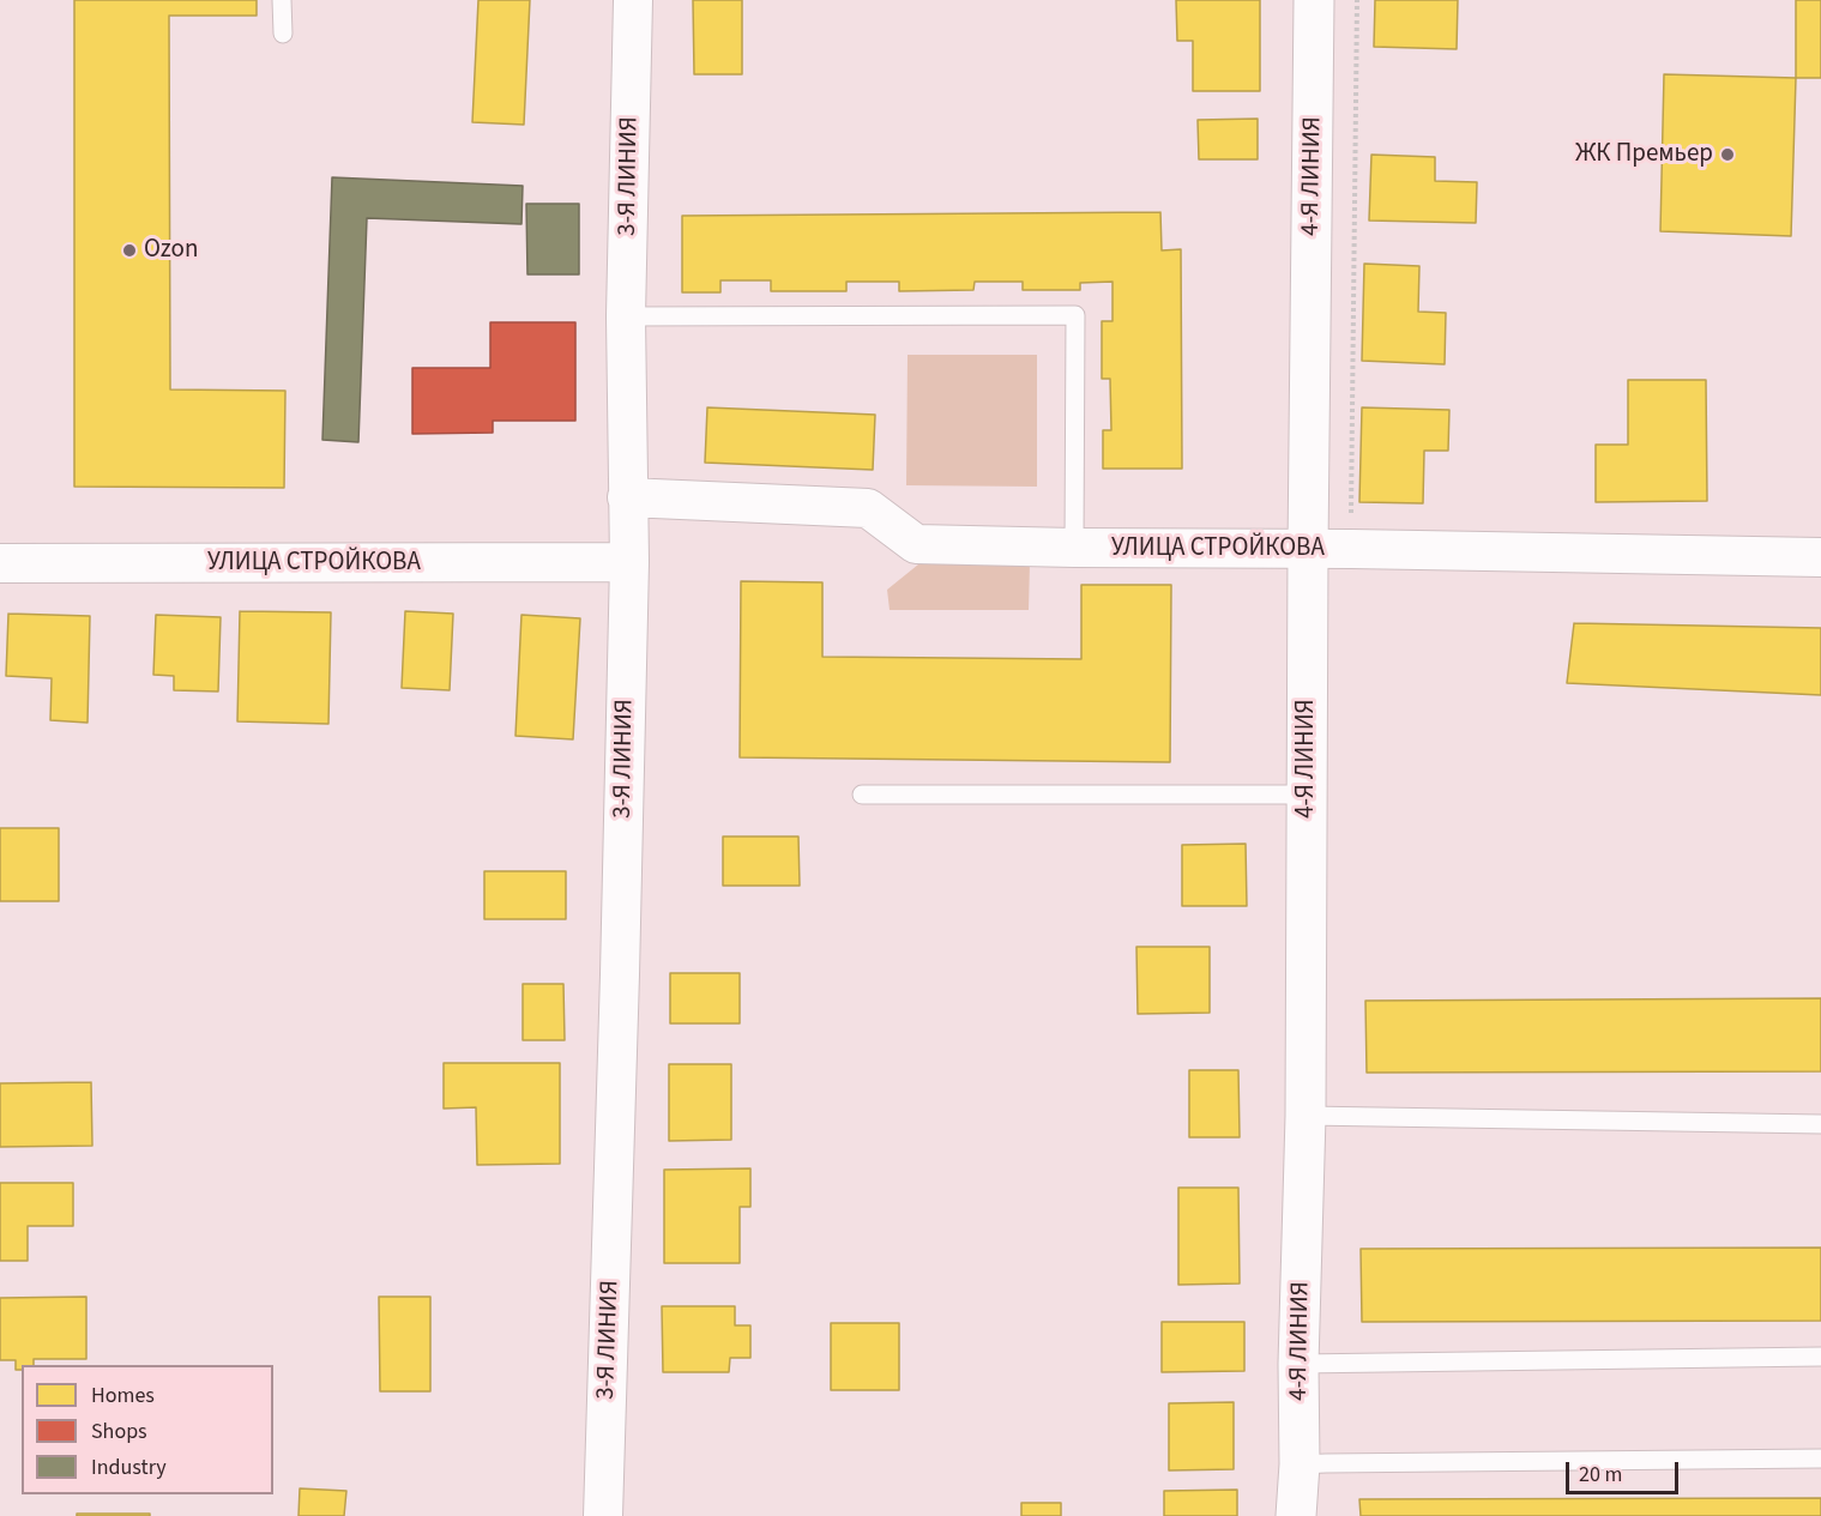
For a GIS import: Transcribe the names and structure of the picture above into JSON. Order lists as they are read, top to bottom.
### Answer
{
  "streets": {
    "street": ["3-Я ЛИНИЯ", "4-Я ЛИНИЯ", "УЛИЦА СТРОЙКОВА"]
  },
  "crossings": [
    ["3-Я ЛИНИЯ", "УЛИЦА СТРОЙКОВА"],
    ["4-Я ЛИНИЯ", "УЛИЦА СТРОЙКОВА"]
  ],
  "places": ["ЖК Премьер", "Ozon"],
  "legend": ["Homes", "Shops", "Industry"],
  "scale_bar": "20 m"
}
